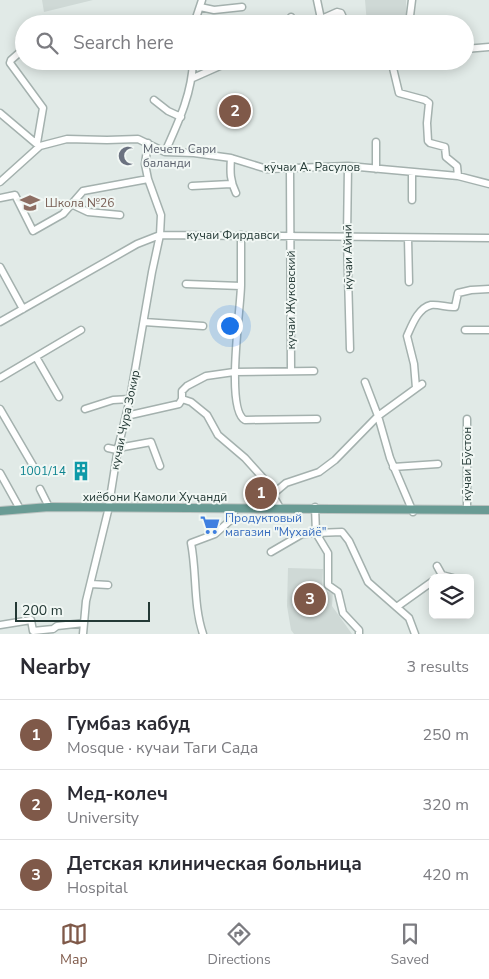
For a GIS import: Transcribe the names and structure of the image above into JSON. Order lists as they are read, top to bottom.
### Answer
{
  "streets": {
    "main road": ["хиёбони Камоли Хуҷандӣ"],
    "street": [
      "кӯчаи А. Расулов",
      "кучаи Фирдавси",
      "кӯчаи Айнӣ",
      "кучаи Жуковский",
      "кучаи Чура Зокир",
      "кӯчаи Бӯстон"
    ]
  },
  "crossings": [
    ["кӯчаи А. Расулов", "кӯчаи Айнӣ"],
    ["кӯчаи А. Расулов", "кучаи Жуковский"],
    ["кучаи Фирдавси", "кӯчаи Айнӣ"],
    ["кучаи Фирдавси", "кучаи Жуковский"],
    ["кучаи Фирдавси", "кучаи Чура Зокир"],
    ["кучаи Чура Зокир", "хиёбони Камоли Хуҷандӣ"],
    ["кӯчаи Бӯстон", "хиёбони Камоли Хуҷандӣ"]
  ],
  "places": {
    "mosque": ["Мечеть Сари баланди"],
    "school or university": ["Школа №26"],
    "building": ["1001/14"],
    "supermarket": ["Продуктовый магазин \"Мухайё\""]
  },
  "scale_bar": "200 m",
  "page": {
    "search": "Search here",
    "pins": ["2", "1", "3"],
    "scale": "200 m",
    "heading": ["Nearby", "3 results"],
    "list": [
      {
        "mark": "1",
        "name": "Гумбаз кабуд",
        "note": "Mosque · кучаи Таги Сада",
        "value": "250 m"
      },
      {
        "mark": "2",
        "name": "Мед-колеч",
        "note": "University",
        "value": "320 m"
      },
      {
        "mark": "3",
        "name": "Детская клиническая больница",
        "note": "Hospital",
        "value": "420 m"
      }
    ],
    "nav": ["Map", "Directions", "Saved"]
  }
}
